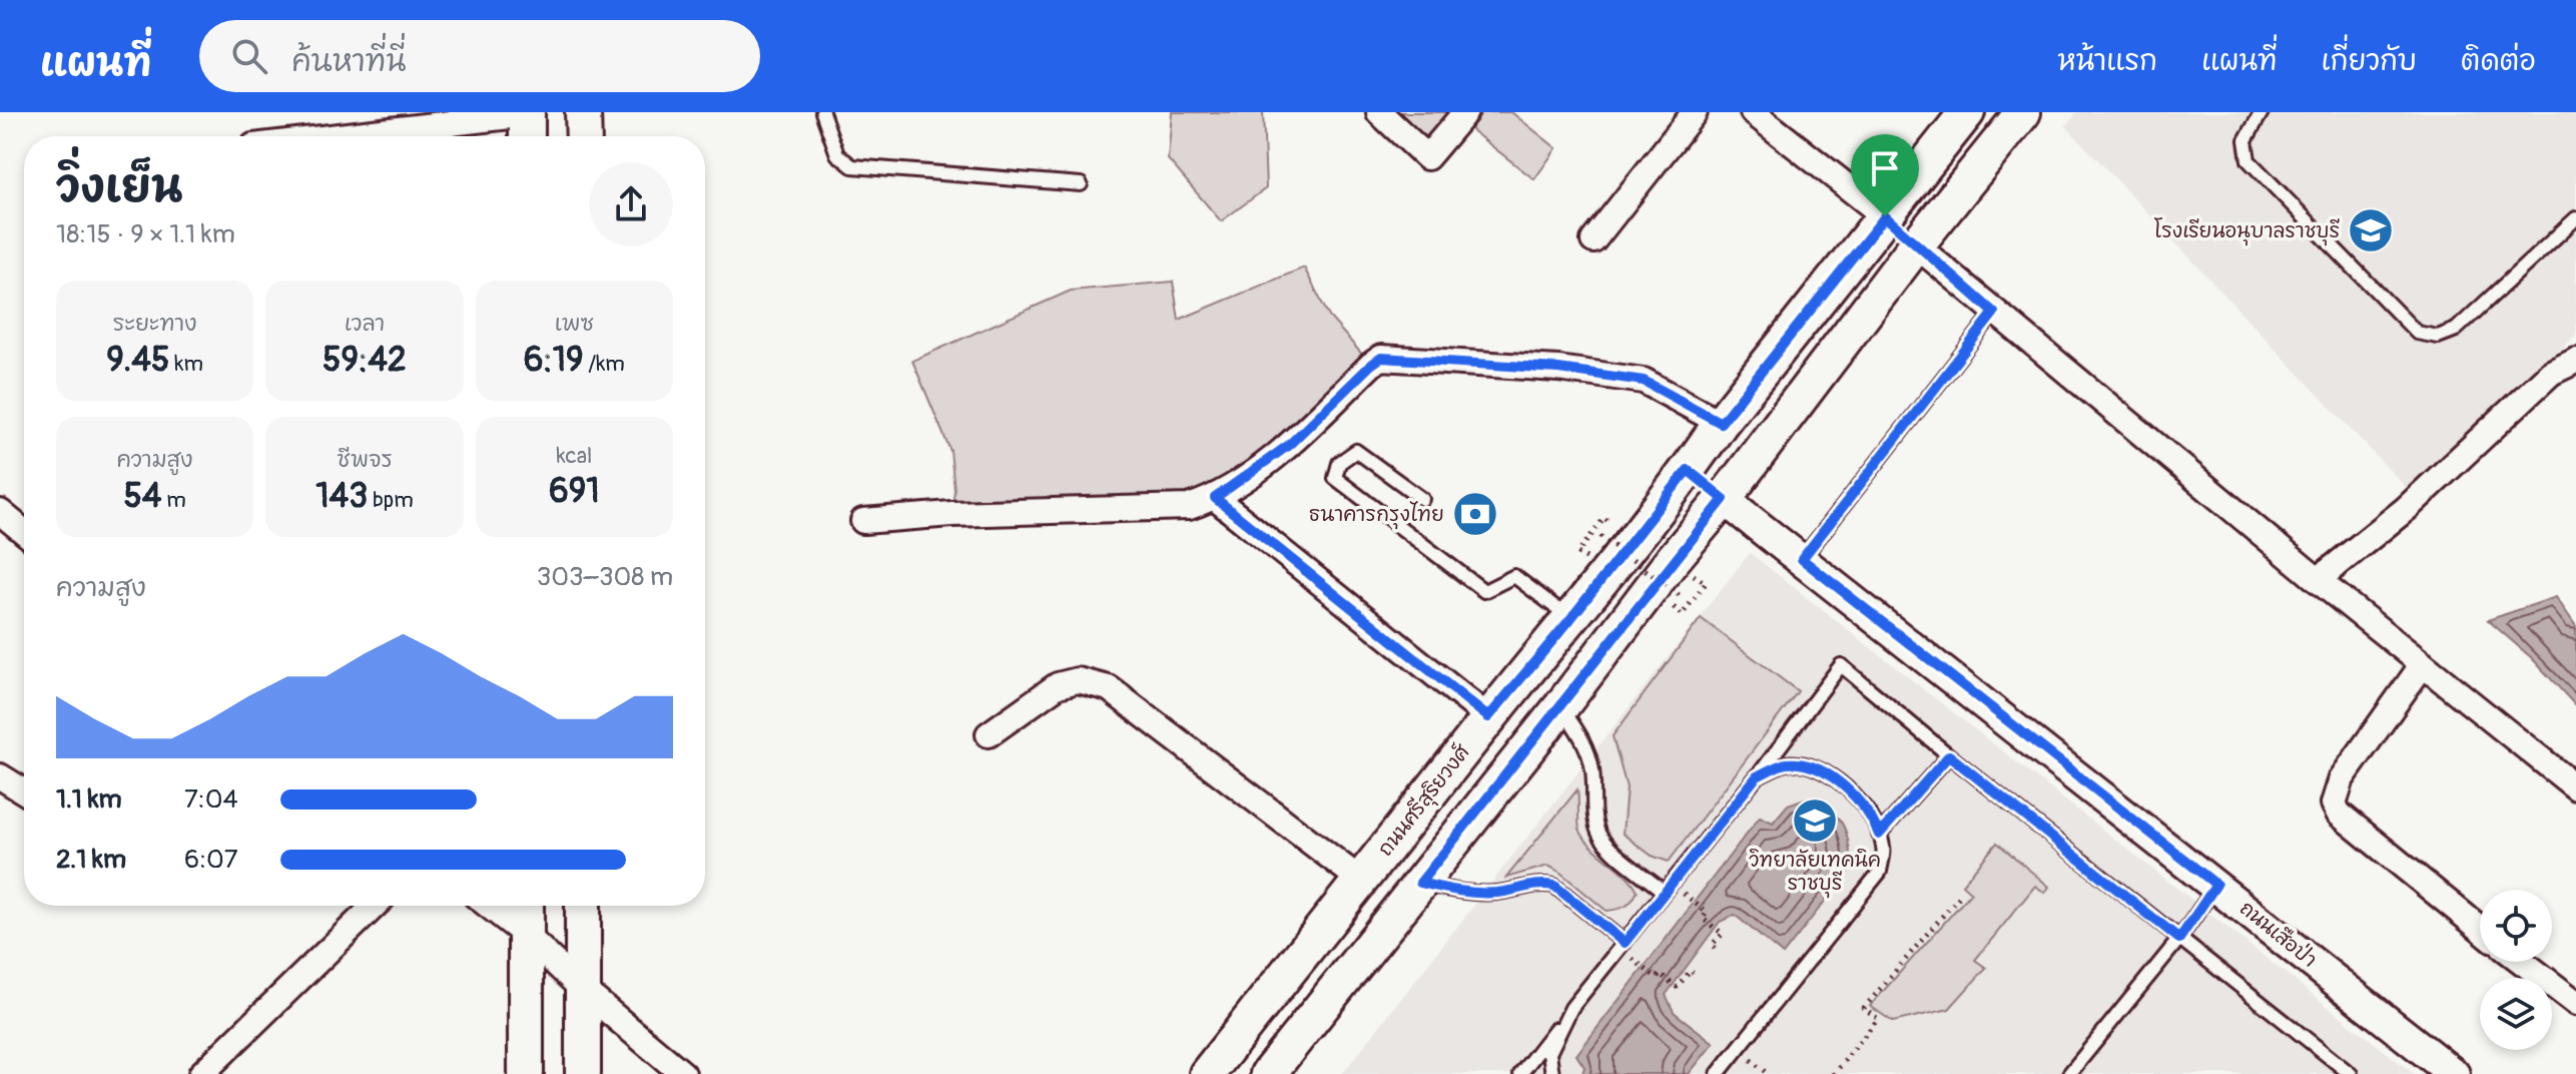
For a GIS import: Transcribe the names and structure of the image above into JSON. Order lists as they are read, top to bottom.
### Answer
{
  "streets": {
    "main road": ["ถนนศรีสุริยวงศ์"],
    "street": ["ถนนเสือป่า"]
  },
  "places": {
    "school or university": ["โรงเรียนอนุบาลราชบุรี", "วิทยาลัยเทคนิค ราชบุรี"],
    "bank": ["ธนาคารกรุงไทย"]
  },
  "page": {
    "header": "แผนที่",
    "search": "ค้นหาที่นี่",
    "nav": [
      "หน้าแรก",
      "แผนที่",
      "เกี่ยวกับ",
      "ติดต่อ"
    ],
    "heading": ["วิ่งเย็น", "18:15 · 9 × 1.1 km"],
    "stats": [
      ["ระยะทาง", "9.45 km"],
      ["เวลา", "59:42"],
      ["เพซ", "6:19 /km"],
      ["ความสูง", "54 m"],
      ["ชีพจร", "143 bpm"],
      ["kcal", "691"]
    ],
    "chart": ["ความสูง", "303–308 m"],
    "list": [
      {
        "name": "1.1 km",
        "note": "7:04"
      },
      {
        "name": "2.1 km",
        "note": "6:07"
      }
    ]
  }
}
